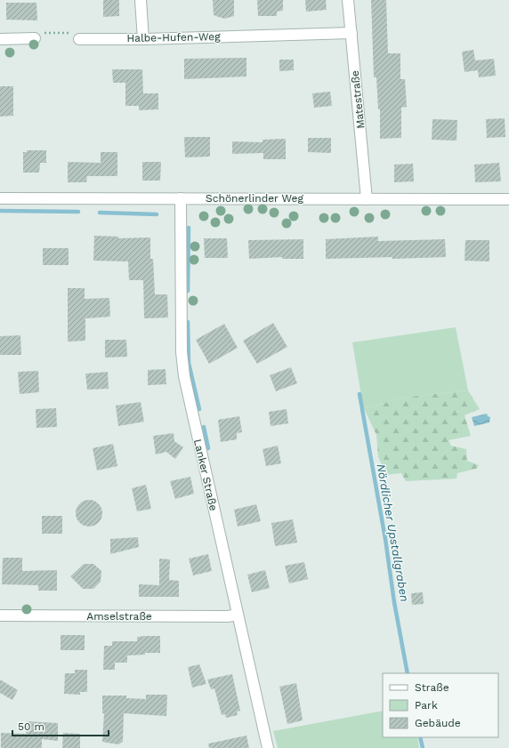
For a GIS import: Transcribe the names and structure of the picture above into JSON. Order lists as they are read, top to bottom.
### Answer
{
  "streets": {
    "street": [
      "Halbe-Hufen-Weg",
      "Matestraße",
      "Schönerlinder Weg",
      "Lanker Straße",
      "Amselstraße"
    ]
  },
  "crossings": [
    ["Halbe-Hufen-Weg", "Matestraße"],
    ["Matestraße", "Schönerlinder Weg"],
    ["Schönerlinder Weg", "Lanker Straße"],
    ["Lanker Straße", "Amselstraße"]
  ],
  "water": ["Nördlicher Upstallgraben"],
  "legend": ["Straße", "Park", "Gebäude"],
  "scale_bar": "50 m"
}
